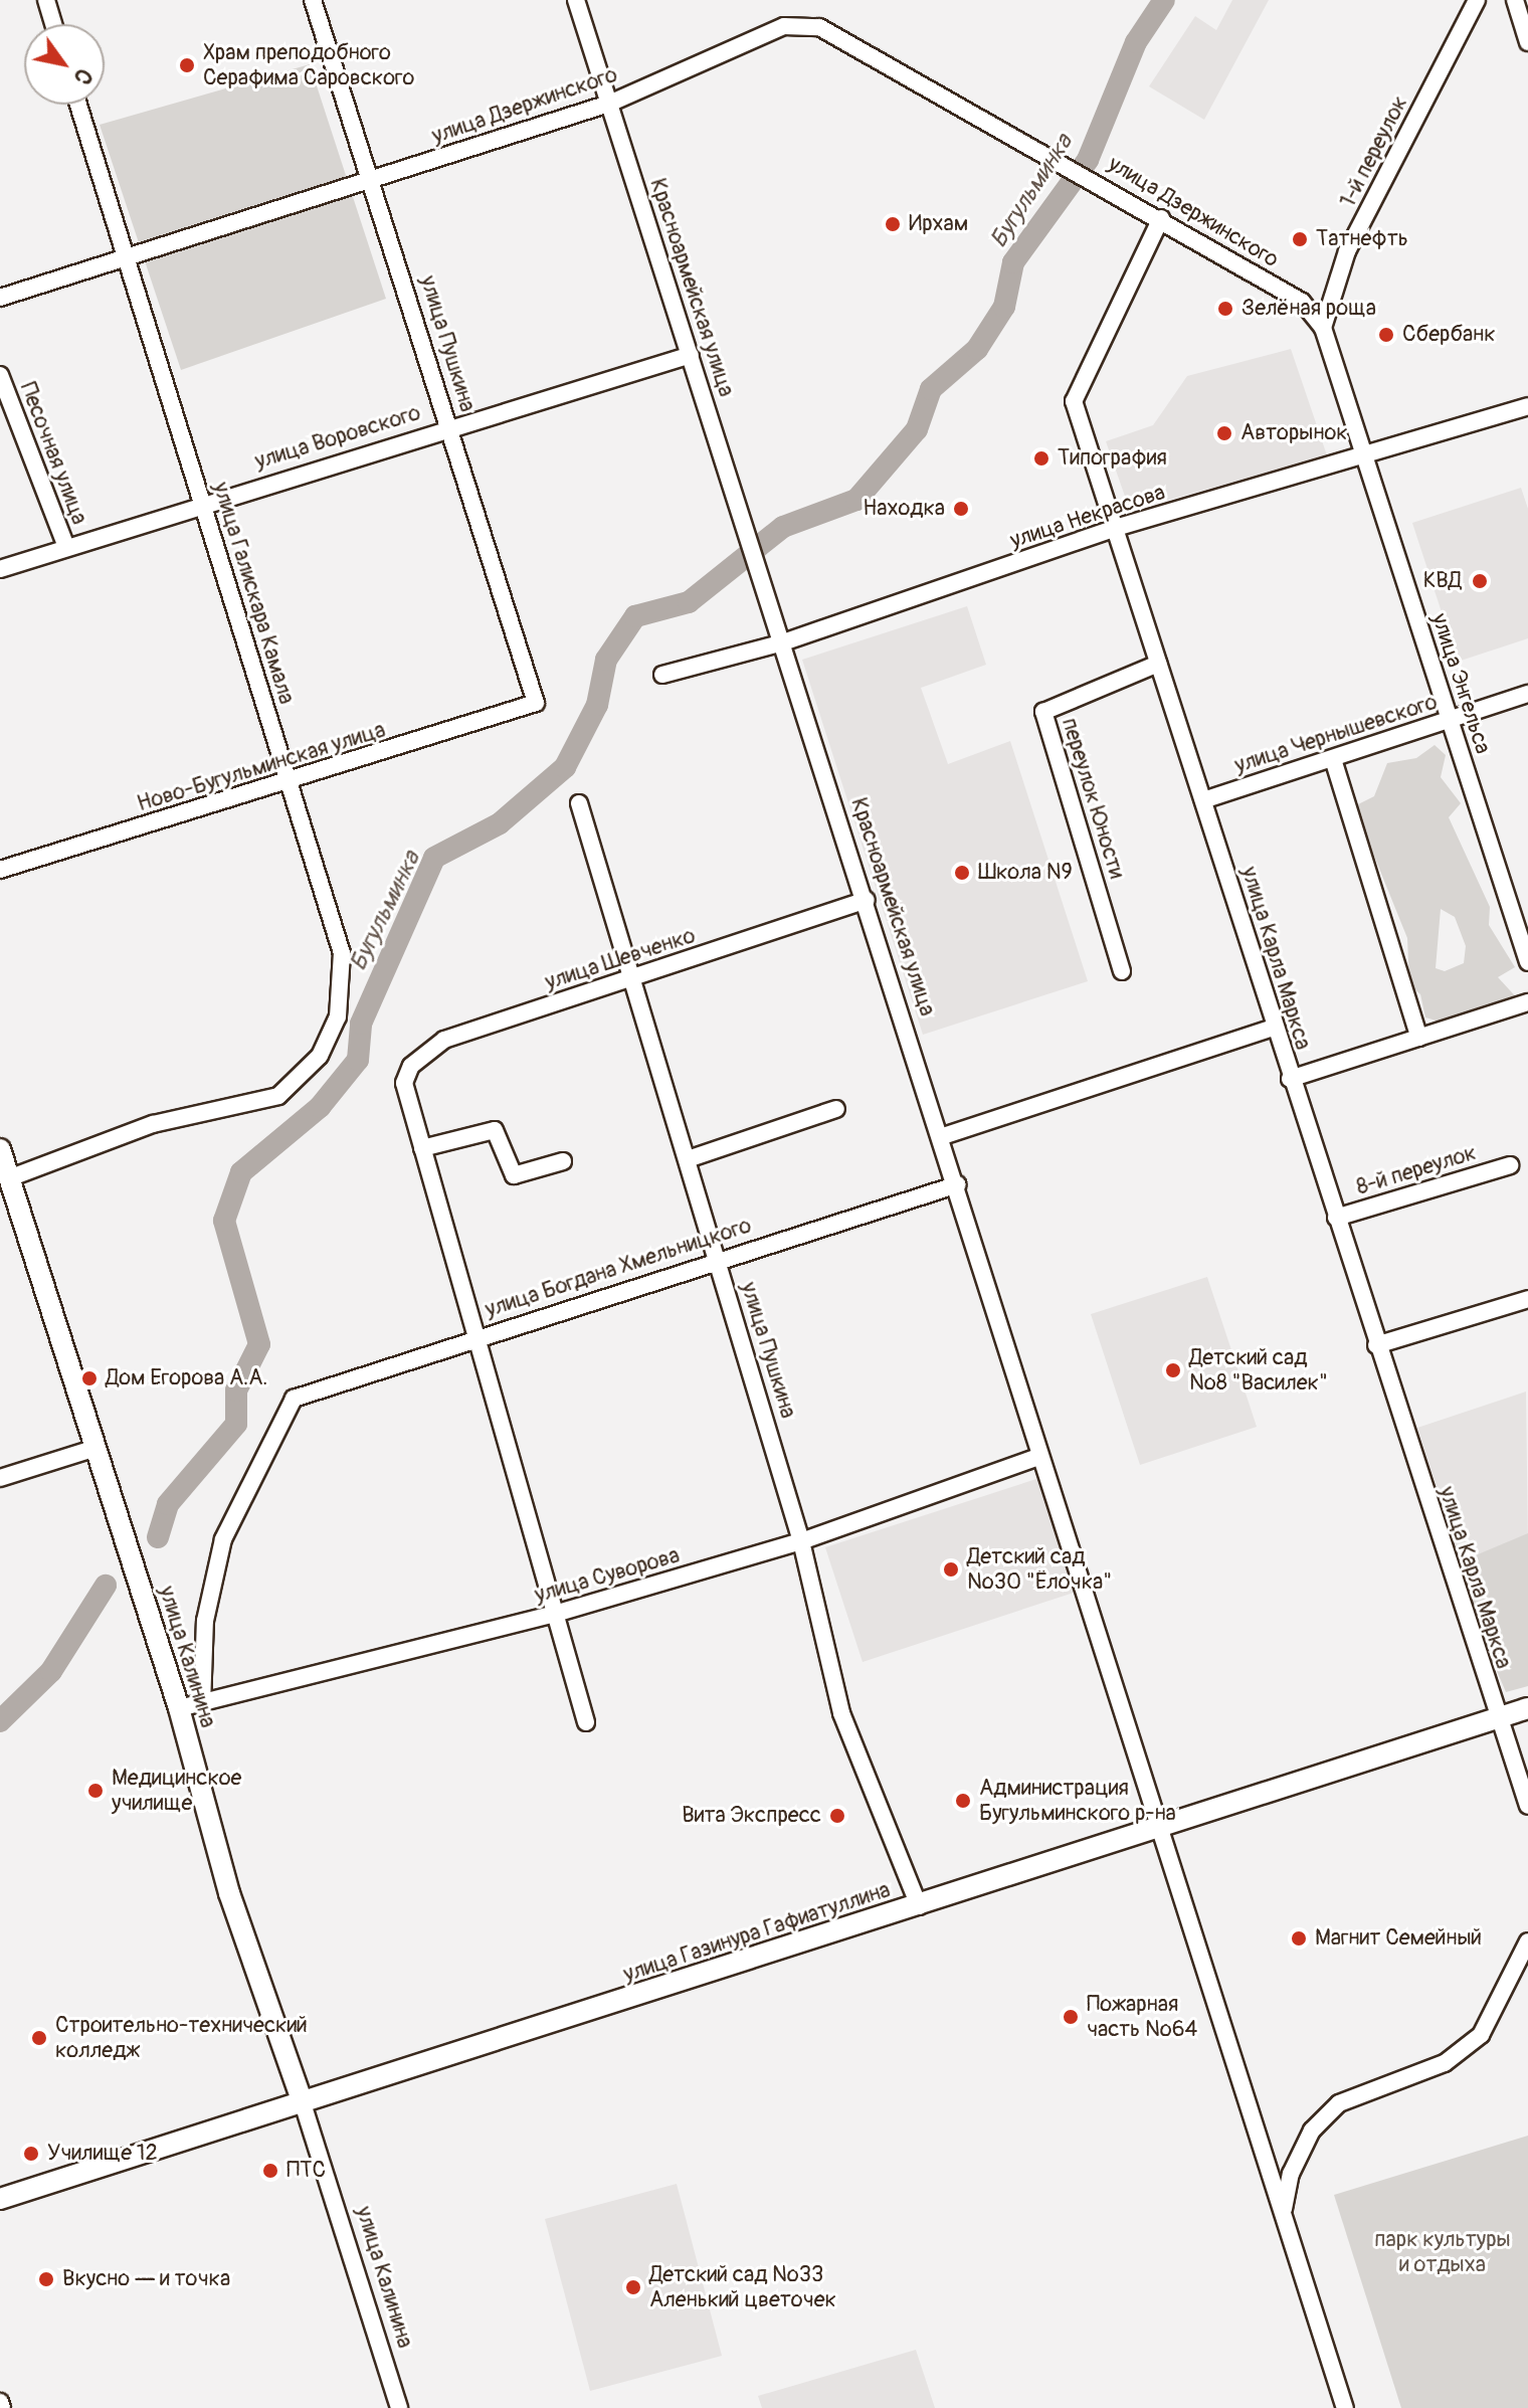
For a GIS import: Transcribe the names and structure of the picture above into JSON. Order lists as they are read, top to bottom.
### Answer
{
  "streets": {
    "main road": ["улица Калинина", "улица Газинура Гафиатуллина"],
    "street": [
      "улица Дзержинского",
      "1-й переулок",
      "Красноармейская улица",
      "улица Пушкина",
      "улица Воровского",
      "Песочная улица",
      "улица Некрасова",
      "улица Галискара Камала",
      "улица Энгельса",
      "улица Чернышевского",
      "Ново-Бугульминская улица",
      "переулок Юности",
      "улица Карла Маркса",
      "улица Шевченко",
      "8-й переулок",
      "улица Богдана Хмельницкого",
      "улица Суворова"
    ]
  },
  "crossings": [
    ["улица Дзержинского", "1-й переулок"],
    ["улица Дзержинского", "Красноармейская улица"],
    ["улица Дзержинского", "улица Пушкина"],
    ["улица Дзержинского", "улица Галискара Камала"],
    ["улица Дзержинского", "улица Энгельса"],
    ["улица Дзержинского", "улица Карла Маркса"],
    ["1-й переулок", "улица Энгельса"],
    ["Красноармейская улица", "улица Воровского"],
    ["Красноармейская улица", "улица Некрасова"],
    ["Красноармейская улица", "улица Шевченко"],
    ["Красноармейская улица", "улица Богдана Хмельницкого"],
    ["Красноармейская улица", "улица Суворова"],
    ["Красноармейская улица", "улица Газинура Гафиатуллина"],
    ["улица Пушкина", "улица Воровского"],
    ["улица Пушкина", "Ново-Бугульминская улица"],
    ["улица Пушкина", "улица Шевченко"],
    ["улица Пушкина", "улица Богдана Хмельницкого"],
    ["улица Пушкина", "улица Суворова"],
    ["улица Пушкина", "улица Газинура Гафиатуллина"],
    ["улица Воровского", "Песочная улица"],
    ["улица Воровского", "улица Галискара Камала"],
    ["улица Некрасова", "улица Энгельса"],
    ["улица Некрасова", "улица Карла Маркса"],
    ["улица Галискара Камала", "Ново-Бугульминская улица"],
    ["улица Галискара Камала", "улица Калинина"],
    ["улица Энгельса", "улица Чернышевского"],
    ["улица Чернышевского", "улица Карла Маркса"],
    ["переулок Юности", "улица Карла Маркса"],
    ["улица Карла Маркса", "8-й переулок"],
    ["улица Карла Маркса", "улица Газинура Гафиатуллина"],
    ["улица Богдана Хмельницкого", "улица Суворова"],
    ["улица Суворова", "улица Калинина"],
    ["улица Калинина", "улица Газинура Гафиатуллина"]
  ],
  "water": ["Бугульминка"],
  "parks": ["парк культуры и отдыха"],
  "places": [
    "Храм преподобного Серафима Саровского",
    "Ирхам",
    "Татнефть",
    "Зелёная роща",
    "Сбербанк",
    "Авторынок",
    "Типография",
    "Находка",
    "КВД",
    "Школа N9",
    "Детский сад №8 \"Василек\"",
    "Дом Егорова А.А.",
    "Детский сад №30 \"Ёлочка\"",
    "Медицинское училище",
    "Администрация Бугульминского р-на",
    "Вита Экспресс",
    "Магнит Семейный",
    "Пожарная часть №64",
    "Строительно-технический колледж",
    "Училище 12",
    "ПТС",
    "Вкусно — и точка",
    "Детский сад №33 Аленький цветочек"
  ],
  "north": "bottom right"
}
